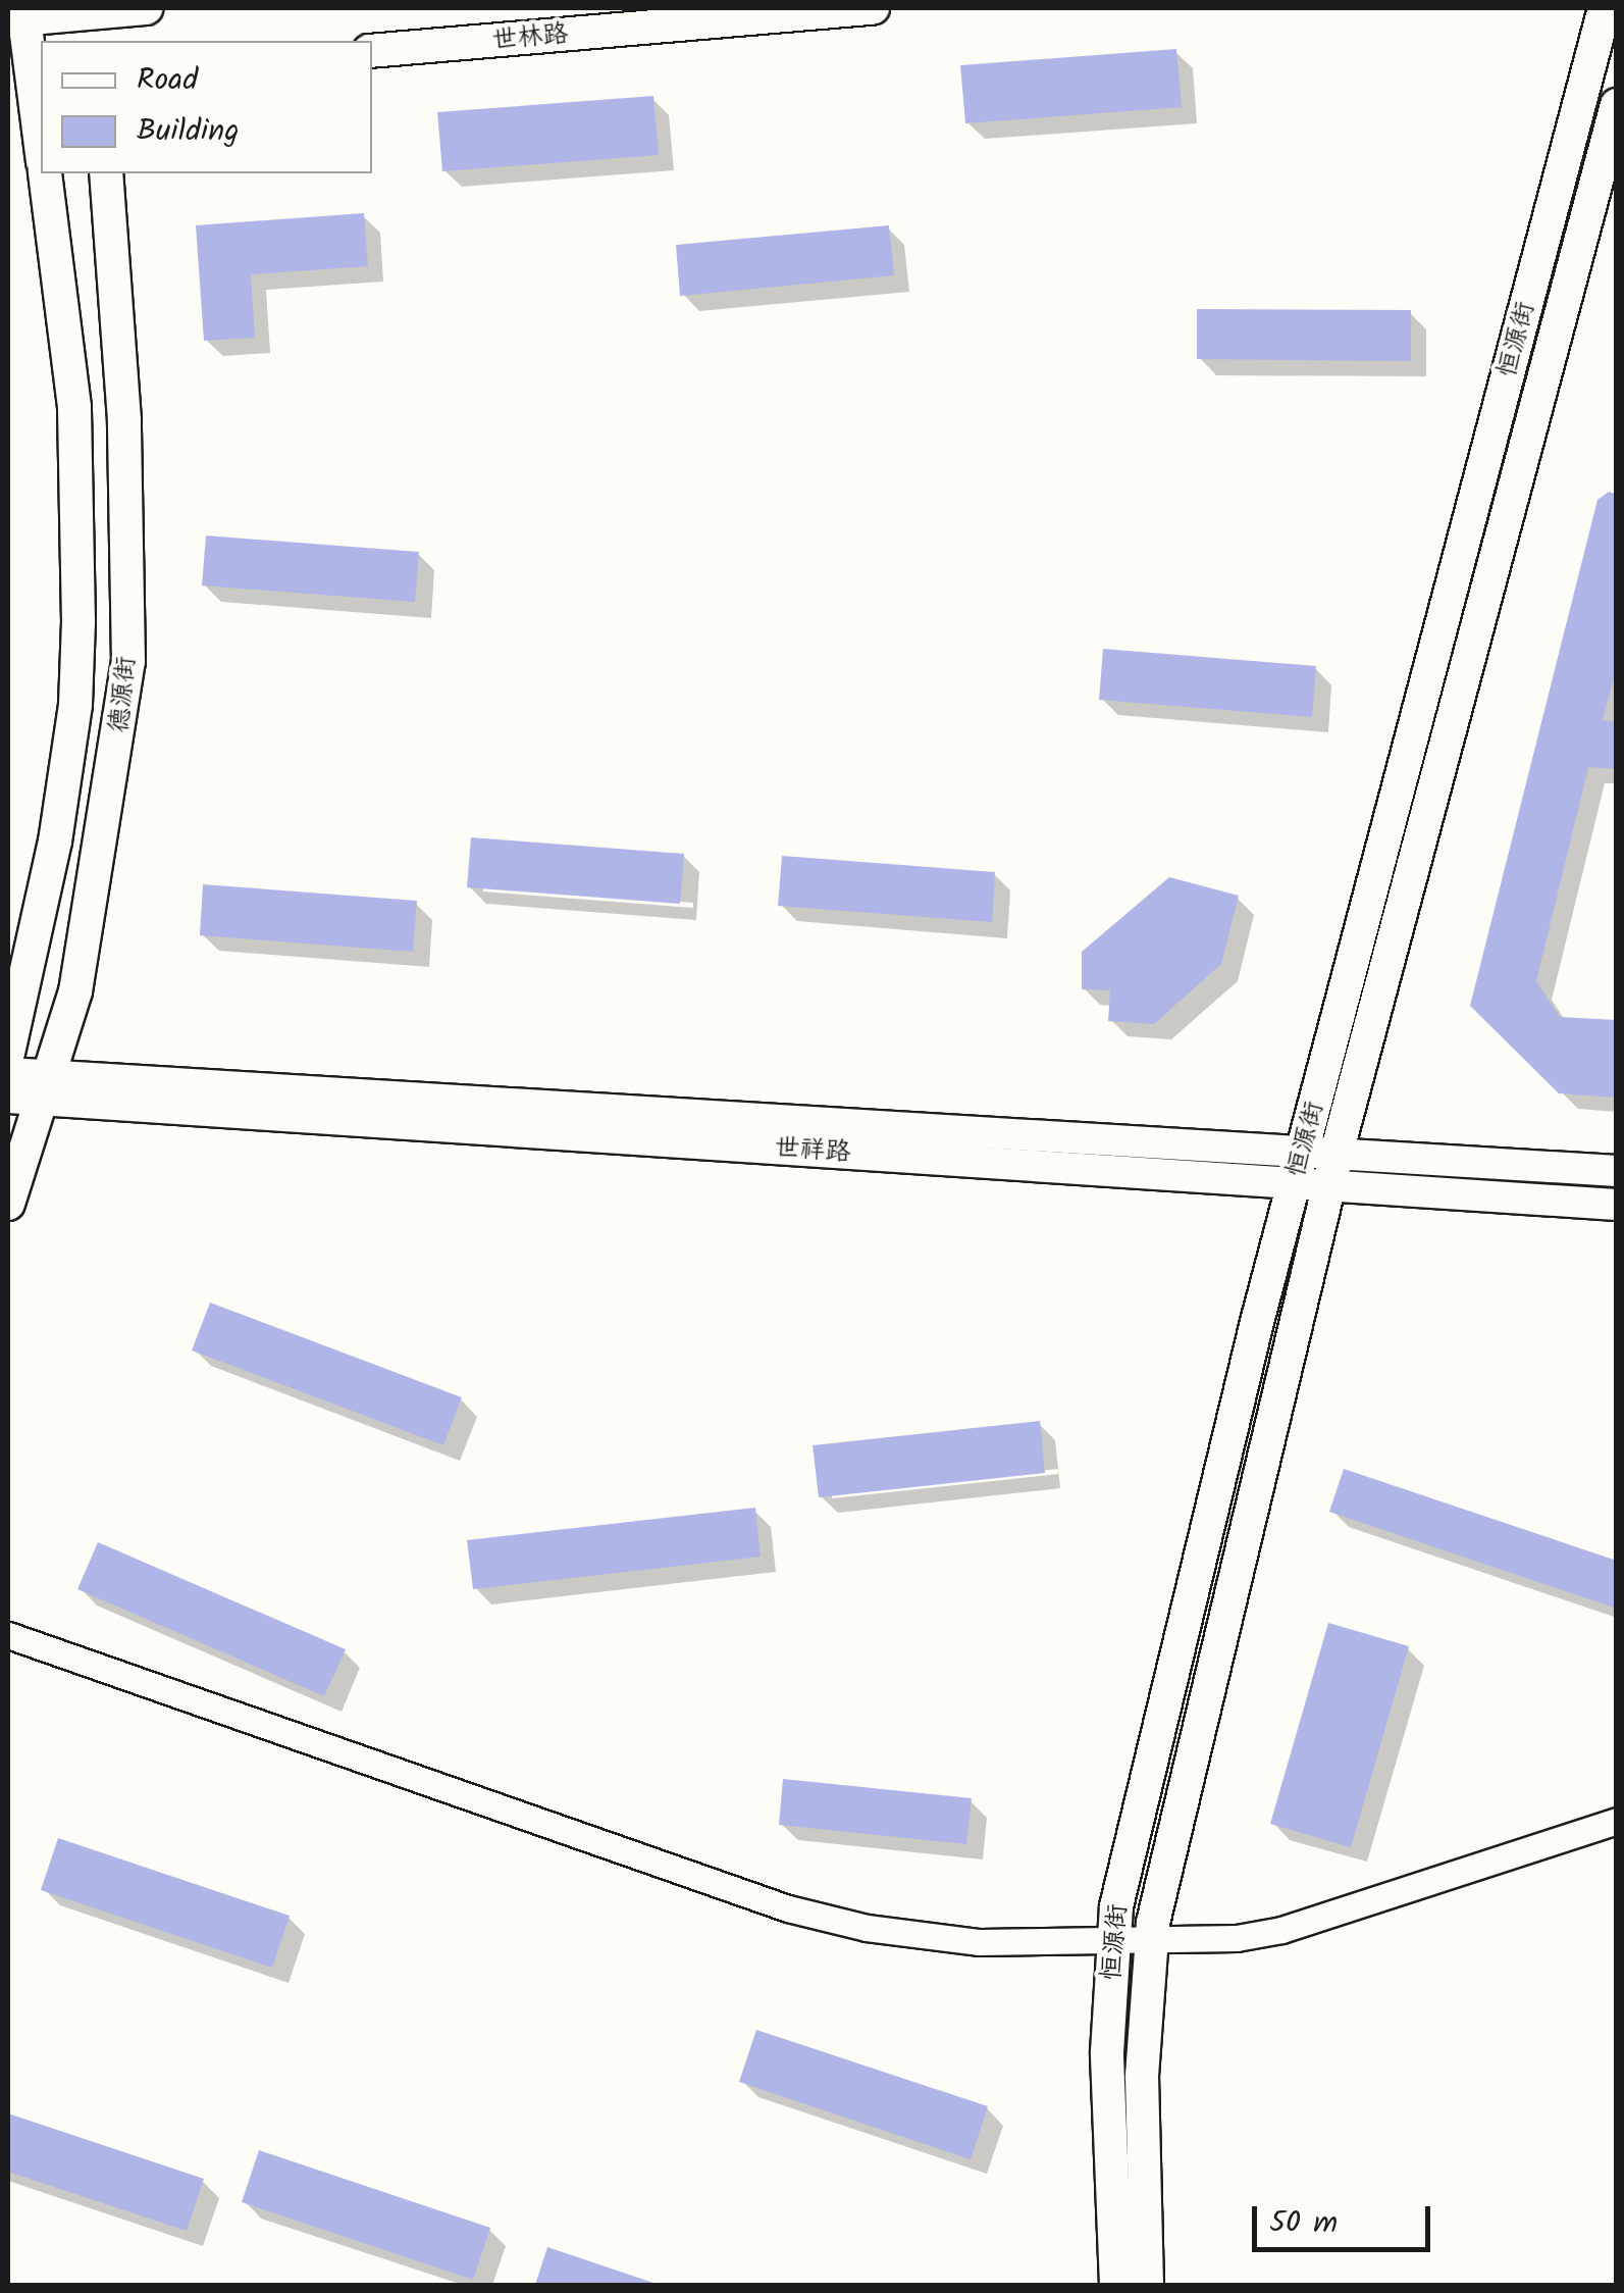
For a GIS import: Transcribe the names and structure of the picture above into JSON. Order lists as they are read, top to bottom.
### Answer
{
  "streets": {
    "main road": ["世林路", "恒源街", "德源街"],
    "street": ["世祥路"]
  },
  "crossings": [
    ["恒源街", "世祥路"],
    ["德源街", "世祥路"]
  ],
  "legend": ["Road", "Building"],
  "scale_bar": "50 m"
}
